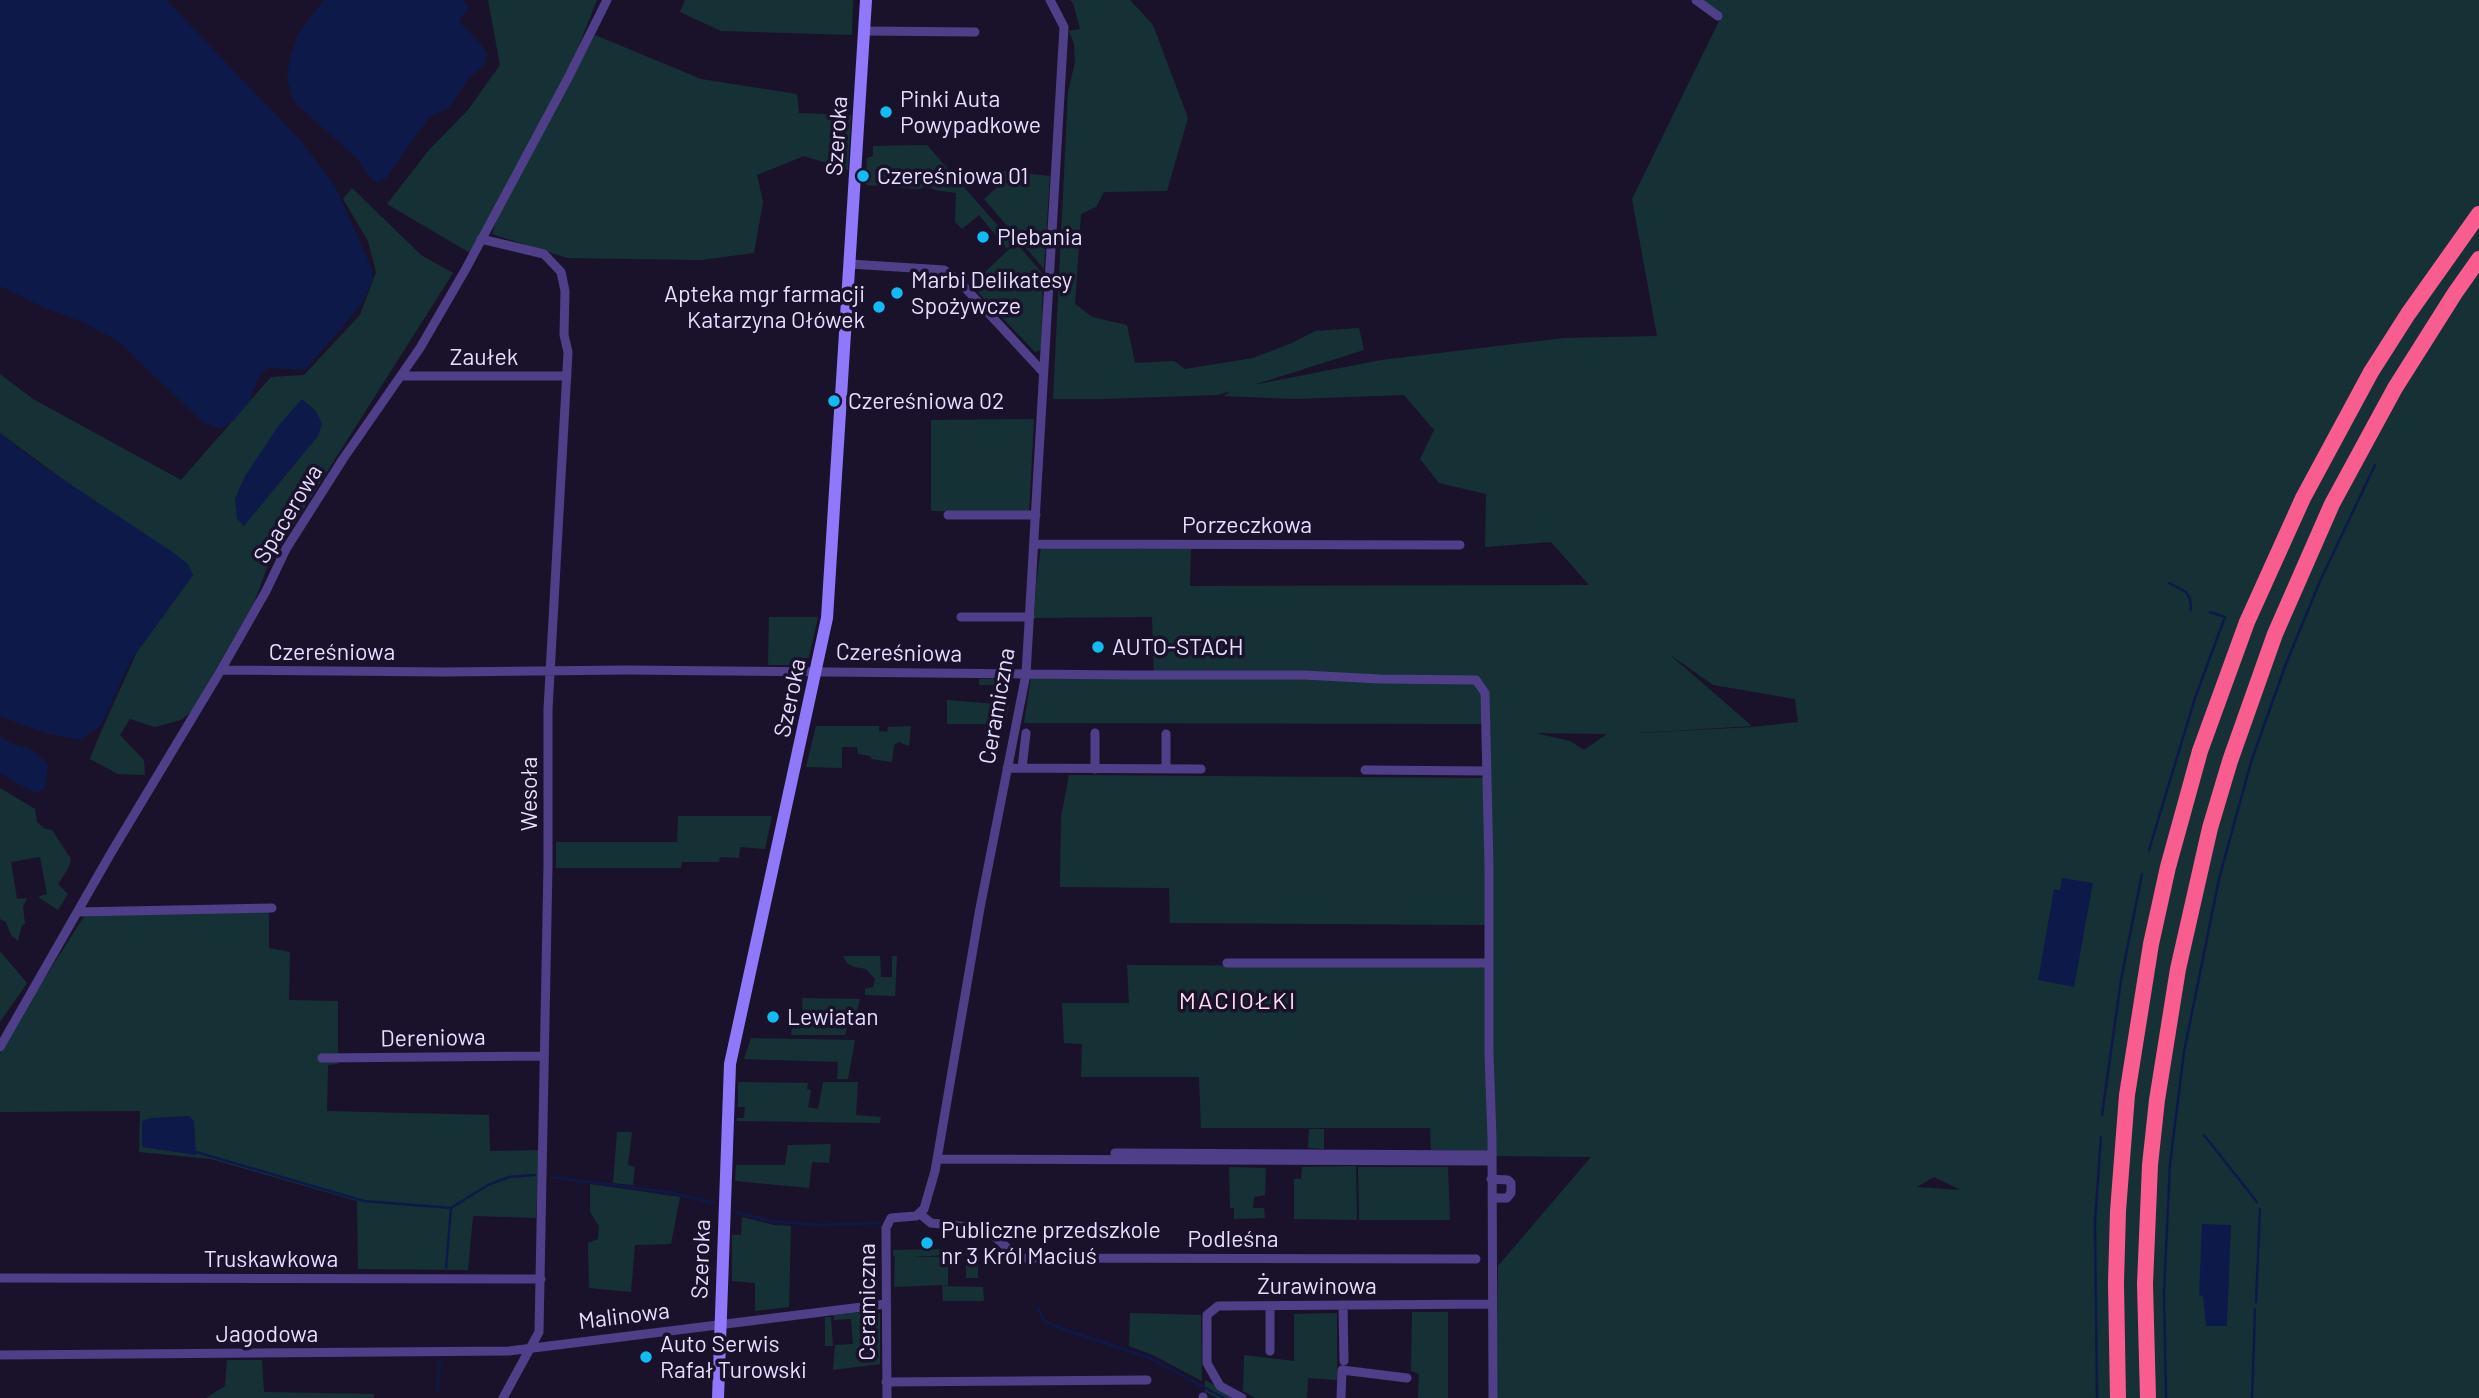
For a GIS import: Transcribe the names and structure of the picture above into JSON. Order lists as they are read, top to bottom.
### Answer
{
  "streets": {
    "street": [
      "Szeroka",
      "Zaułek",
      "Spacerowa",
      "Porzeczkowa",
      "Czereśniowa",
      "Ceramiczna",
      "Wesoła",
      "Dereniowa",
      "Podleśna",
      "Truskawkowa",
      "Żurawinowa",
      "Malinowa",
      "Jagodowa"
    ]
  },
  "crossings": [
    ["Szeroka", "Czereśniowa"],
    ["Szeroka", "Malinowa"],
    ["Zaułek", "Spacerowa"],
    ["Zaułek", "Wesoła"],
    ["Spacerowa", "Czereśniowa"],
    ["Spacerowa", "Wesoła"],
    ["Porzeczkowa", "Ceramiczna"],
    ["Czereśniowa", "Ceramiczna"],
    ["Czereśniowa", "Wesoła"],
    ["Ceramiczna", "Podleśna"],
    ["Ceramiczna", "Malinowa"],
    ["Wesoła", "Dereniowa"],
    ["Wesoła", "Truskawkowa"],
    ["Wesoła", "Malinowa"],
    ["Wesoła", "Jagodowa"],
    ["Malinowa", "Jagodowa"]
  ],
  "districts": ["MACIOŁKI"],
  "places": [
    "Pinki Auta Powypadkowe",
    "Czereśniowa 01",
    "Plebania",
    "Marbi Delikatesy Spożywcze",
    "Apteka mgr farmacji Katarzyna Ołówek",
    "Czereśniowa 02",
    "AUTO-STACH",
    "Lewiatan",
    "Publiczne przedszkole nr 3 Król Maciuś",
    "Auto Serwis Rafał Turowski"
  ]
}
